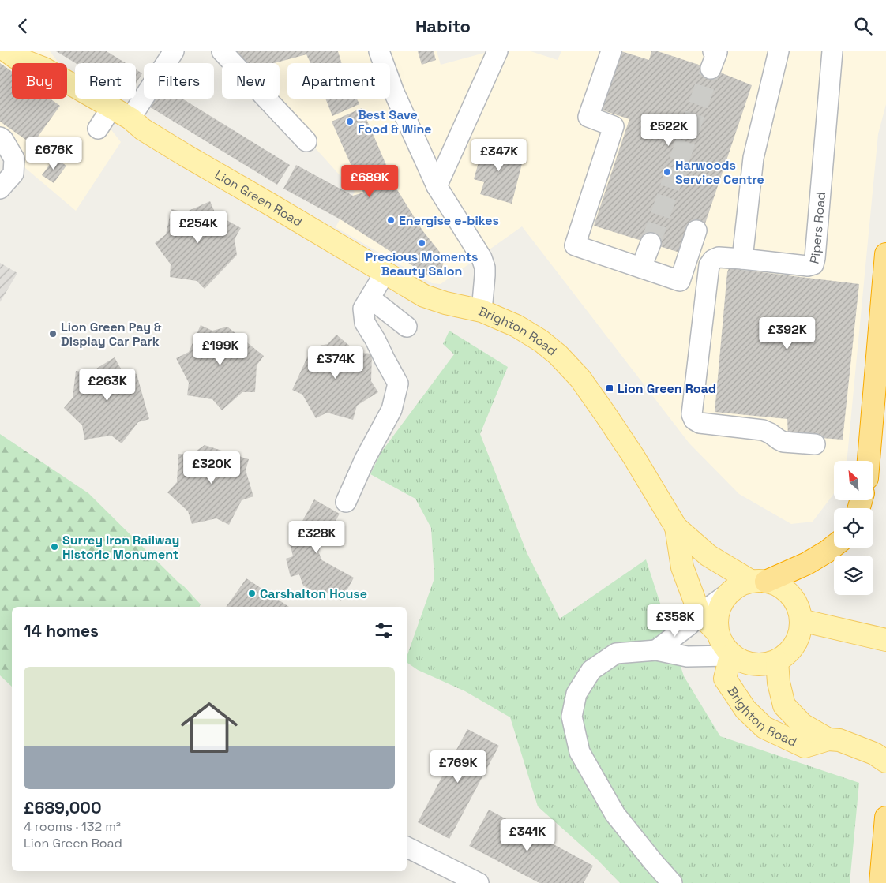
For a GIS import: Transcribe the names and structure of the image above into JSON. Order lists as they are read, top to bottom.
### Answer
{
  "streets": {
    "main road": ["Lion Green Road", "Brighton Road"],
    "street": ["Pipers Road"]
  },
  "crossings": [
    ["Lion Green Road", "Brighton Road"]
  ],
  "places": {
    "other": [
      "Best Save Food & Wine",
      "Harwoods Service Centre",
      "Energise e-bikes",
      "Precious Moments Beauty Salon",
      "Lion Green Pay & Display Car Park",
      "Surrey Iron Railway Historic Monument",
      "Carshalton House"
    ],
    "transit": ["Lion Green Road"]
  },
  "north": "top left",
  "page": {
    "header": "Habito",
    "chip": [
      "Buy",
      "Rent",
      "Filters",
      "New",
      "Apartment"
    ],
    "price": [
      "£522K",
      "£676K",
      "£347K",
      "£689K",
      "£254K",
      "£392K",
      "£199K",
      "£374K",
      "£263K",
      "£320K",
      "£328K",
      "£358K",
      "£769K",
      "£341K"
    ],
    "heading": "14 homes",
    "list": [
      {
        "name": "£689,000",
        "note": "4 rooms · 132 m² · Lion Green Road"
      }
    ]
  }
}
